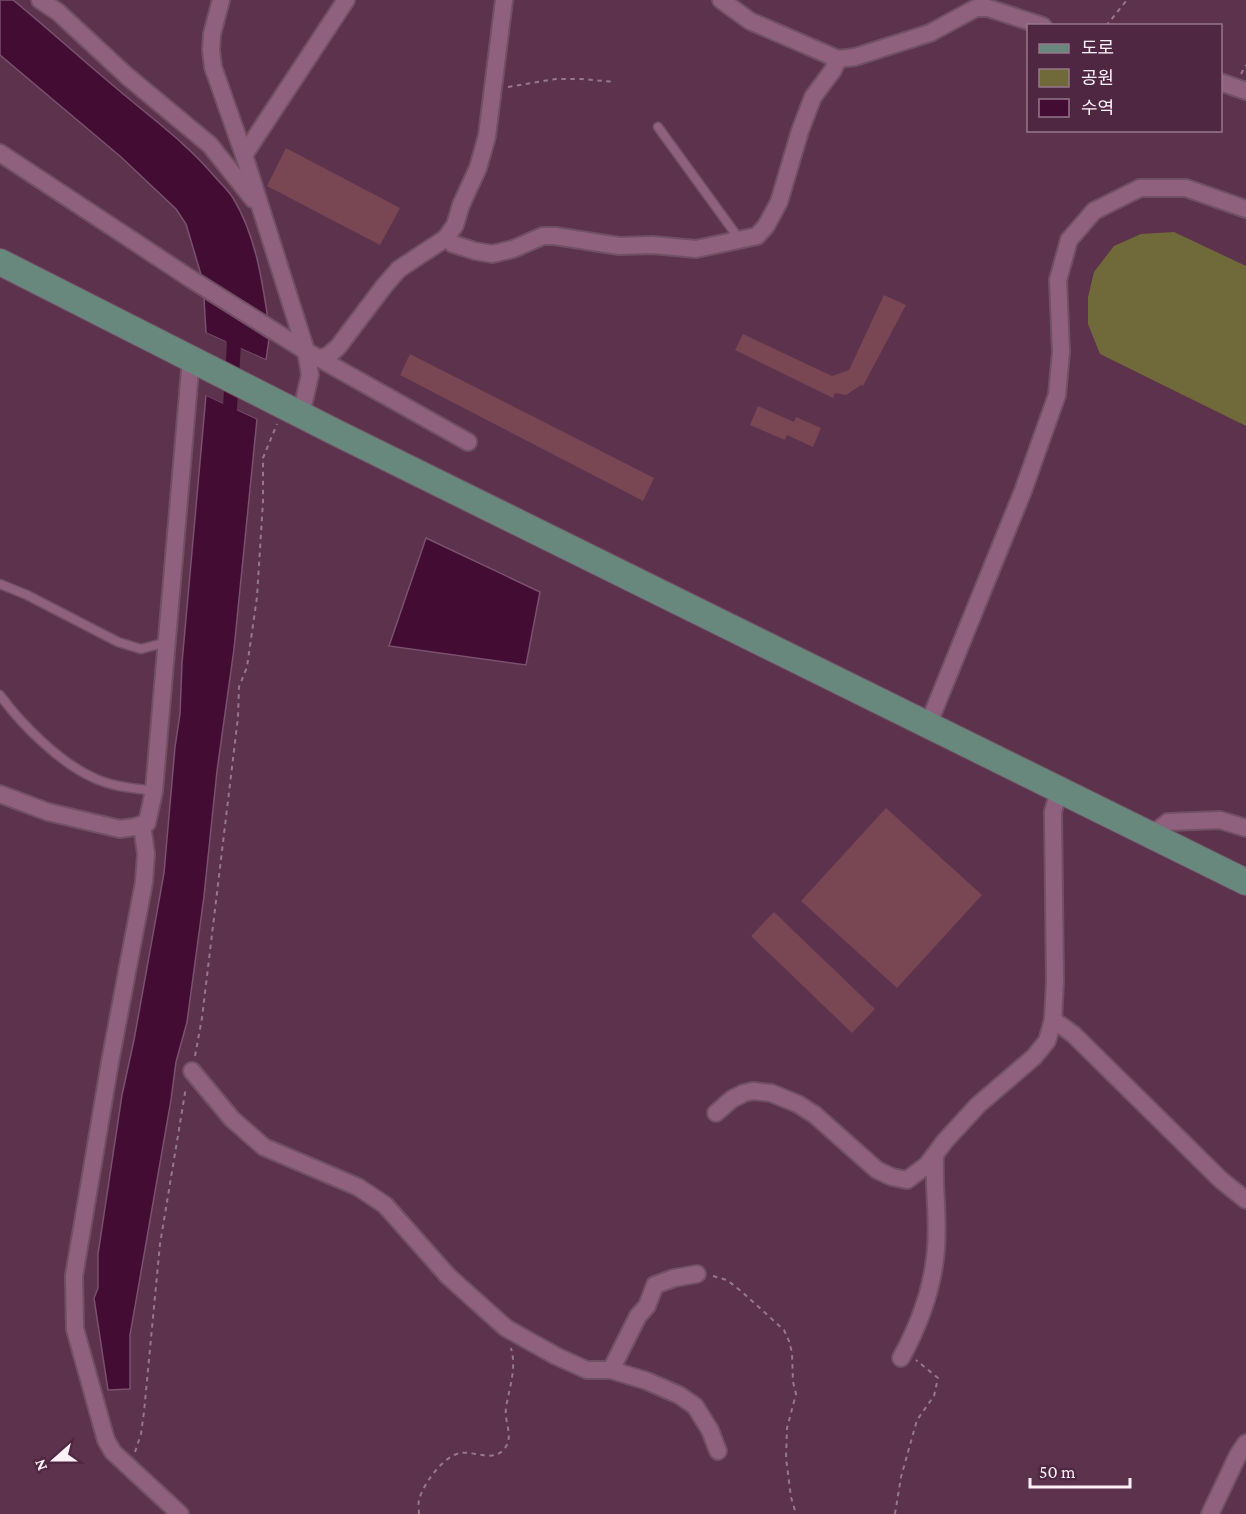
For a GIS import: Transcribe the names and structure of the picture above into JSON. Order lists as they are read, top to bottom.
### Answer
{
  "legend": ["도로", "공원", "수역"],
  "scale_bar": "50 m",
  "north": "left"
}
